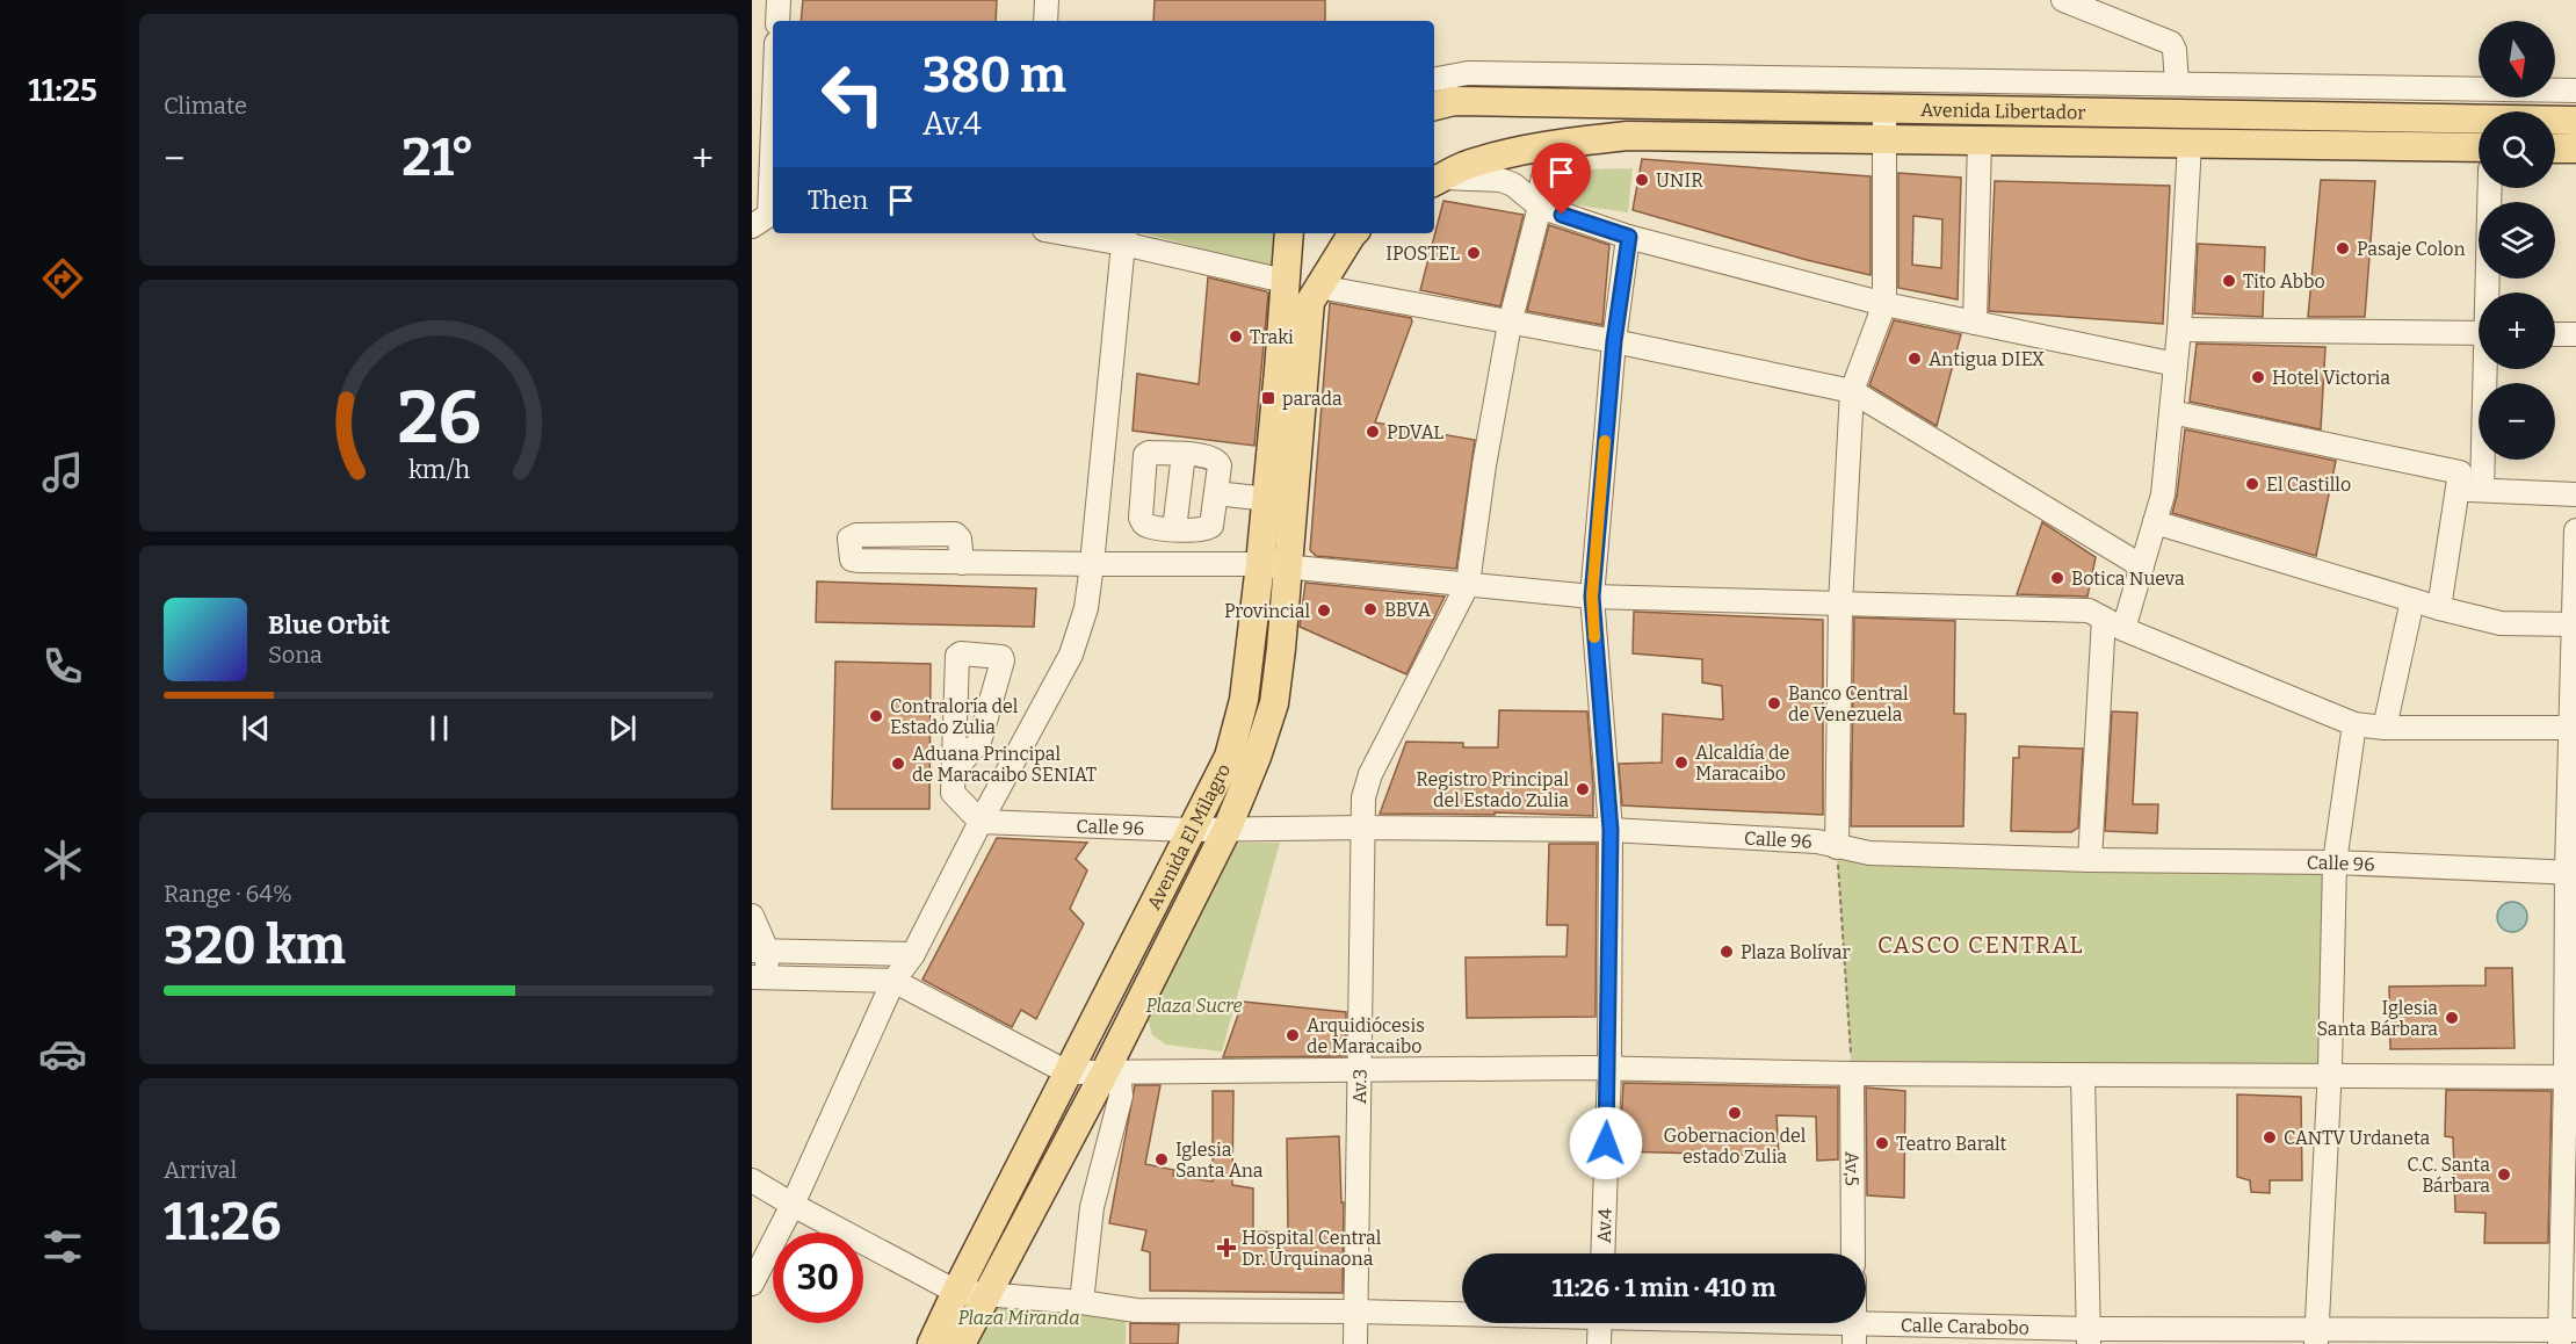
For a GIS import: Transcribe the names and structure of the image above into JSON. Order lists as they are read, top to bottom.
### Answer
{
  "streets": {
    "main road": ["Avenida Libertador", "Avenida El Milagro"],
    "street": [
      "Calle 96",
      "Av.3",
      "Av,5",
      "Av.4",
      "Calle Carabobo"
    ]
  },
  "crossings": [
    ["Avenida Libertador", "Av.3"],
    ["Calle 96", "Avenida El Milagro"],
    ["Calle 96", "Av.3"],
    ["Calle 96", "Av.4"],
    ["Avenida El Milagro", "Calle Carabobo"],
    ["Av.3", "Calle Carabobo"]
  ],
  "districts": ["CASCO CENTRAL"],
  "parks": ["Plaza Sucre", "Plaza Miranda"],
  "places": {
    "other": [
      "UNIR",
      "Pasaje Colon",
      "IPOSTEL",
      "Tito Abbo",
      "Traki",
      "Antigua DIEX",
      "Hotel Victoria",
      "PDVAL",
      "El Castillo",
      "Botica Nueva",
      "BBVA",
      "Provincial",
      "Banco Central de Venezuela",
      "Contraloría del Estado Zulia",
      "Alcaldía de Maracaibo",
      "Aduana Principal de Maracaibo SENIAT",
      "Registro Principal del Estado Zulia",
      "Plaza Bolívar",
      "Iglesia Santa Bárbara",
      "Arquidiócesis de Maracaibo",
      "Gobernacion del estado Zulia",
      "CANTV Urdaneta",
      "Teatro Baralt",
      "Iglesia Santa Ana",
      "C.C. Santa Bárbara"
    ],
    "transit": ["parada"],
    "health": ["Hospital Central Dr. Urquinaona"]
  },
  "north": "bottom",
  "page": {
    "tabs": "11:25",
    "tile": [
      "Climate",
      ["Range · 64%", "320 km"],
      ["Arrival", "11:26"]
    ],
    "map_buttons": ["+", "−"],
    "turn": ["380 m", "Av.4"],
    "heat": ["−", "21°", "+"],
    "then": "Then",
    "song": ["Blue Orbit", "Sona"],
    "limit": "30",
    "trip": "11:26 · 1 min · 410 m",
    "gauge": ["26", "km/h"]
  }
}
